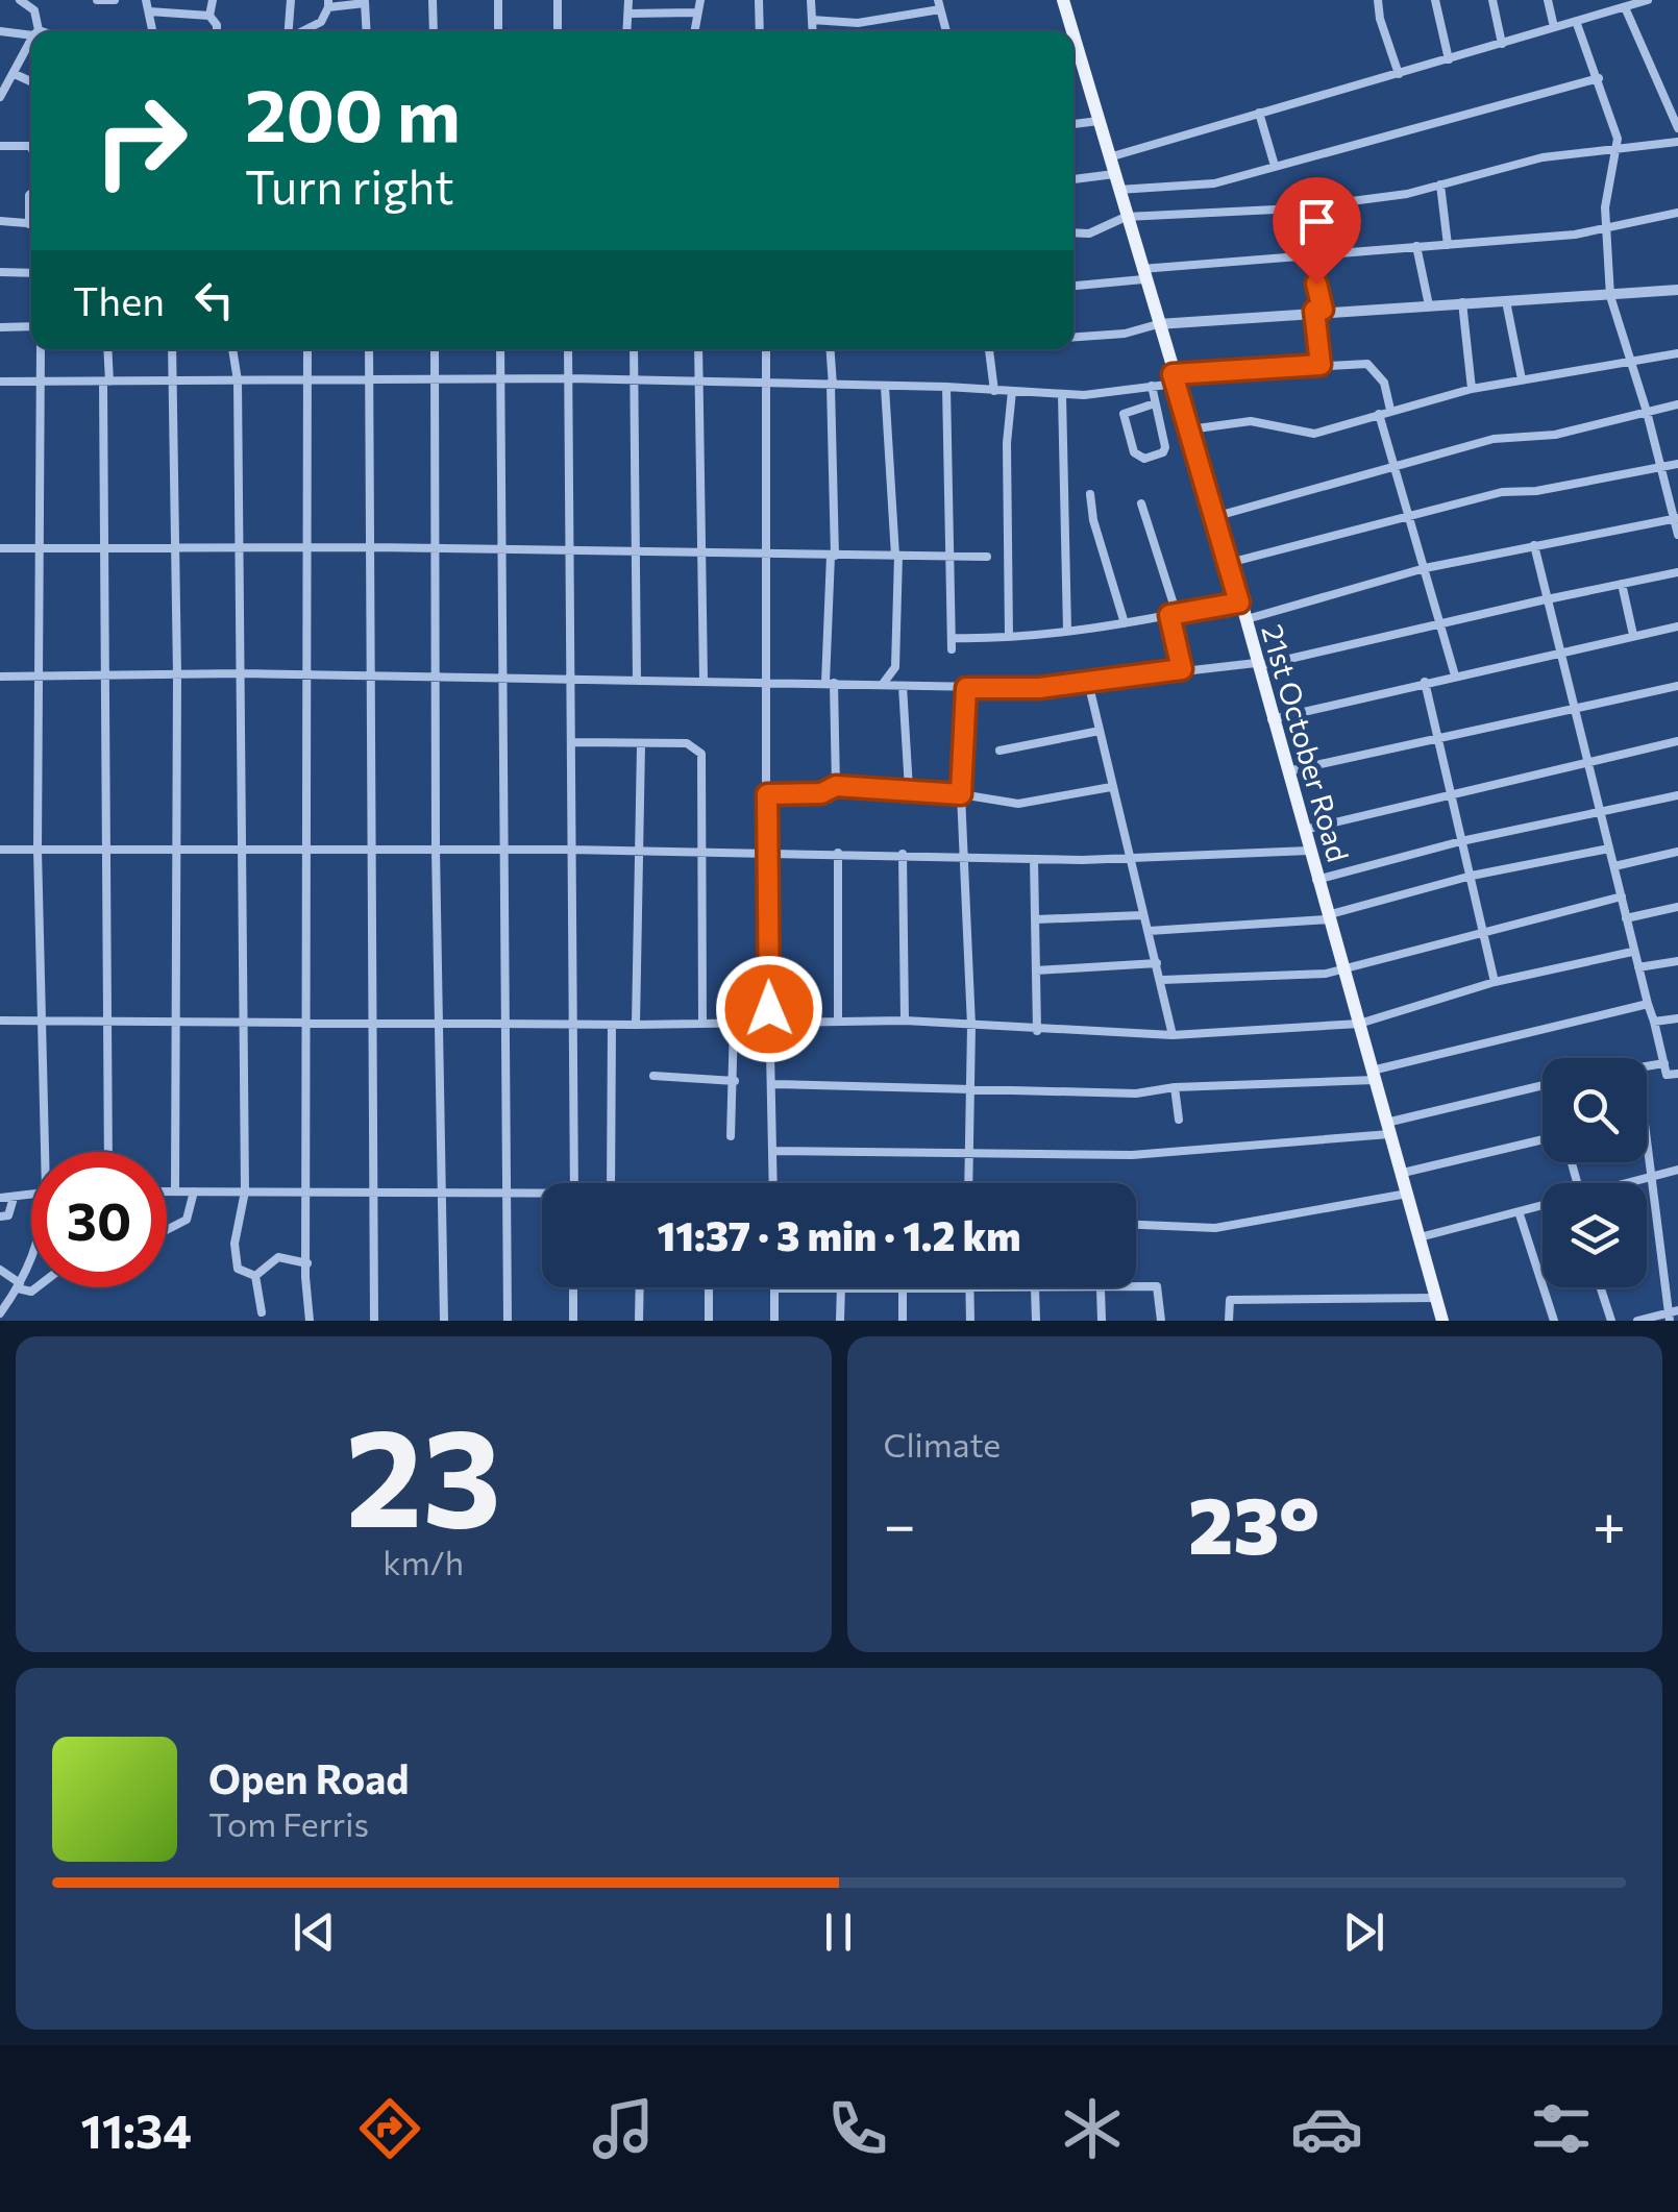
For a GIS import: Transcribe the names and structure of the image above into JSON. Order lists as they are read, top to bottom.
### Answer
{
  "streets": {
    "main road": ["21st October Road"]
  },
  "page": {
    "turn": ["200 m", "Turn right"],
    "then": "Then",
    "limit": "30",
    "trip": "11:37 · 3 min · 1.2 km",
    "tile": [
      ["23", "km/h"],
      "Climate"
    ],
    "heat": ["−", "23°", "+"],
    "song": ["Open Road", "Tom Ferris"],
    "tabs": "11:34"
  }
}
